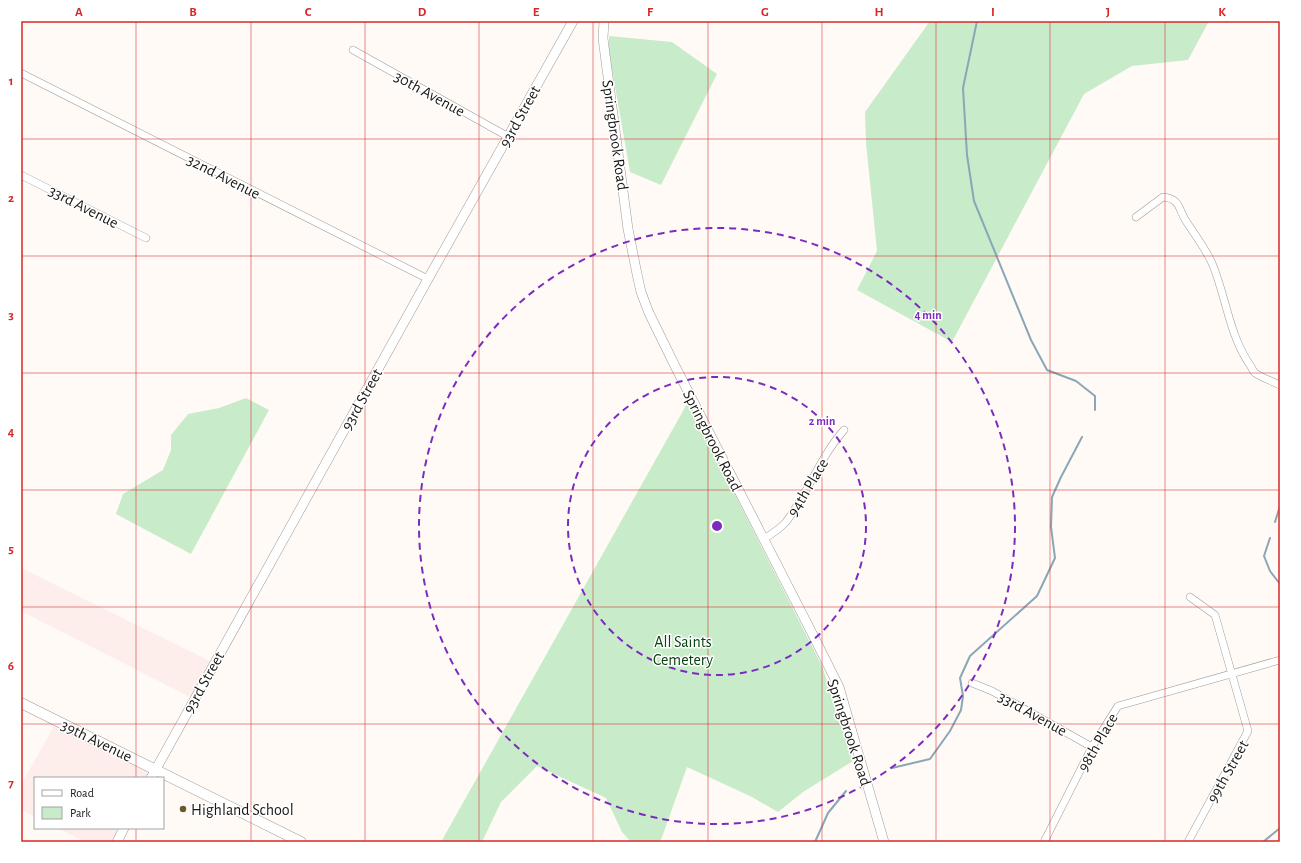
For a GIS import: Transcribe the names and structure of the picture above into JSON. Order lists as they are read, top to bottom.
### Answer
{
  "streets": {
    "main road": ["39th Avenue"],
    "street": [
      "30th Avenue",
      "93rd Street",
      "Springbrook Road",
      "32nd Avenue",
      "33rd Avenue",
      "94th Place",
      "98th Place",
      "99th Street"
    ]
  },
  "crossings": [
    ["30th Avenue", "93rd Street"],
    ["93rd Street", "32nd Avenue"],
    ["93rd Street", "39th Avenue"],
    ["Springbrook Road", "94th Place"],
    ["33rd Avenue", "98th Place"],
    ["98th Place", "99th Street"]
  ],
  "parks": ["All Saints Cemetery"],
  "places": ["Highland School"],
  "legend": ["Road", "Park"],
  "grid": {
    "columns": [
      "A",
      "B",
      "C",
      "D",
      "E",
      "F",
      "G",
      "H",
      "I",
      "J",
      "K"
    ],
    "rows": [
      "1",
      "2",
      "3",
      "4",
      "5",
      "6",
      "7"
    ]
  },
  "rings": ["4 min", "2 min"]
}
